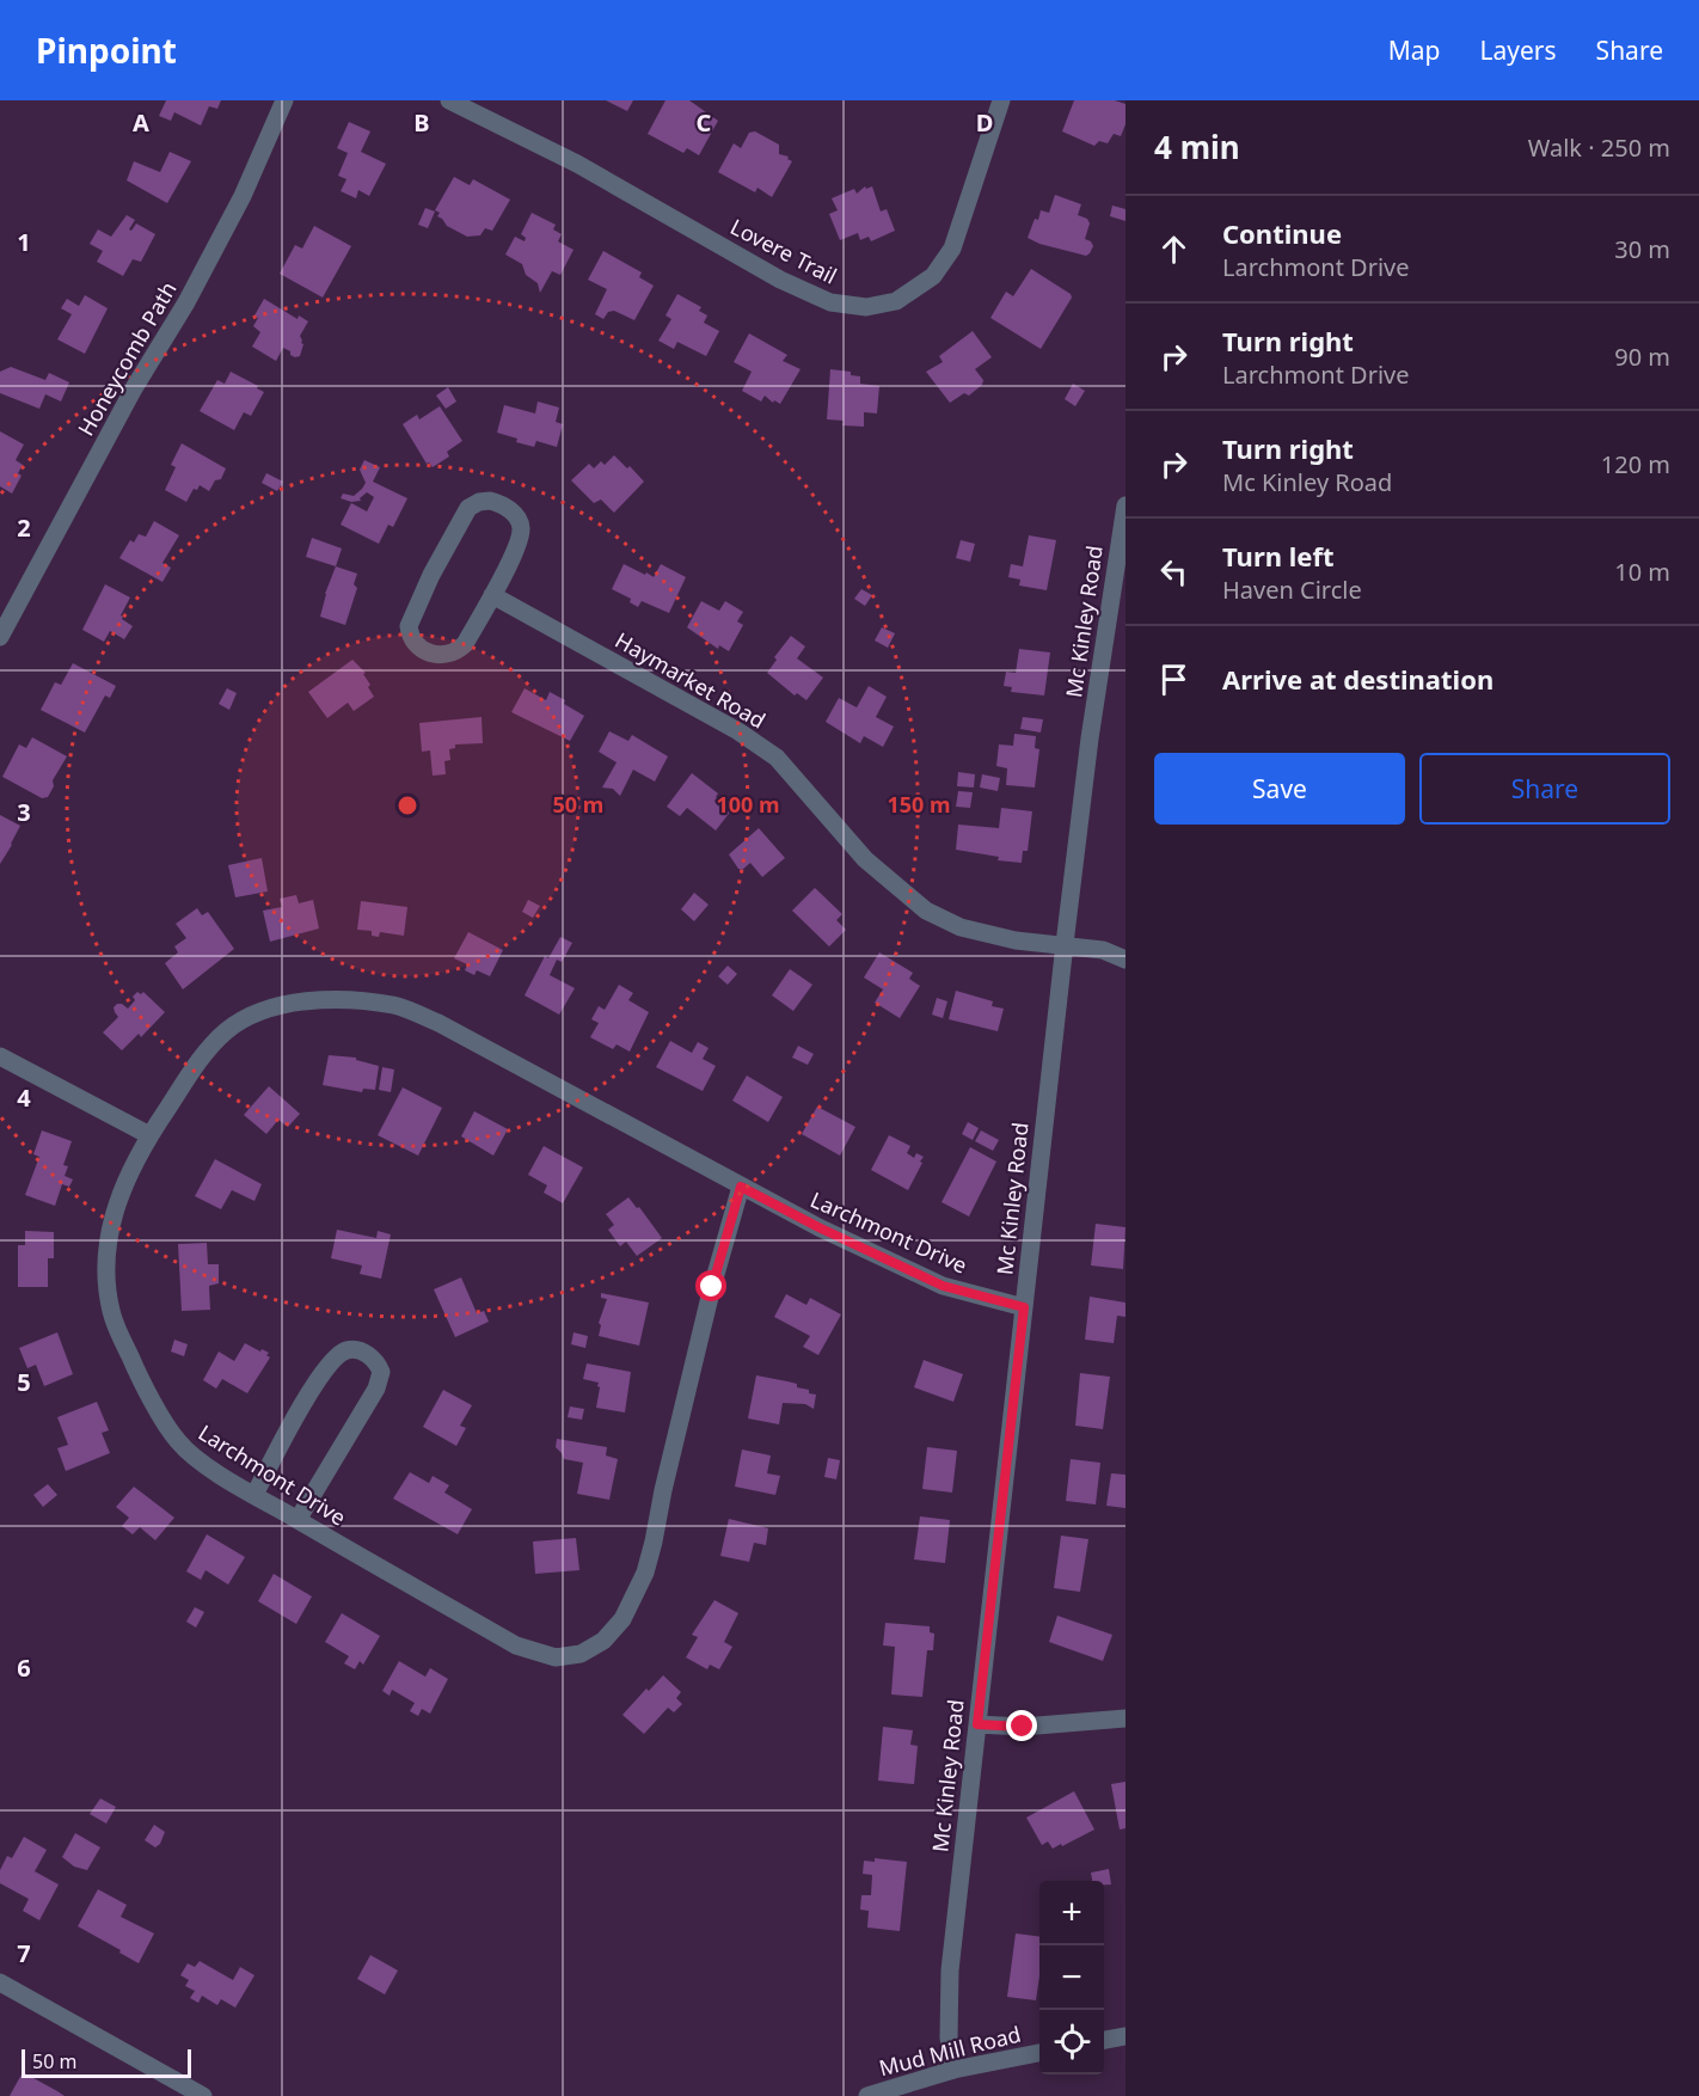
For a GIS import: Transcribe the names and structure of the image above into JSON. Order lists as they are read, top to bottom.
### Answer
{
  "streets": {
    "street": [
      "Lovere Trail",
      "Honeycomb Path",
      "Mc Kinley Road",
      "Haymarket Road",
      "Larchmont Drive",
      "Mud Mill Road"
    ]
  },
  "crossings": [
    ["Mc Kinley Road", "Haymarket Road"],
    ["Mc Kinley Road", "Larchmont Drive"],
    ["Mc Kinley Road", "Mud Mill Road"]
  ],
  "scale_bar": "50 m",
  "page": {
    "header": "Pinpoint",
    "nav": ["Map", "Layers", "Share"],
    "heading": ["4 min", "Walk · 250 m"],
    "list": [
      ["Continue", "Larchmont Drive", "30 m"],
      ["Turn right", "Larchmont Drive", "90 m"],
      ["Turn right", "Mc Kinley Road", "120 m"],
      ["Turn left", "Haven Circle", "10 m"],
      "Arrive at destination"
    ],
    "buttons": ["Save", "Share"],
    "map_buttons": ["+", "−"],
    "scale": "50 m"
  },
  "grid": {
    "columns": [
      "A",
      "B",
      "C",
      "D"
    ],
    "rows": [
      "1",
      "2",
      "3",
      "4",
      "5",
      "6",
      "7"
    ]
  },
  "rings": ["50 m", "100 m", "150 m"]
}
